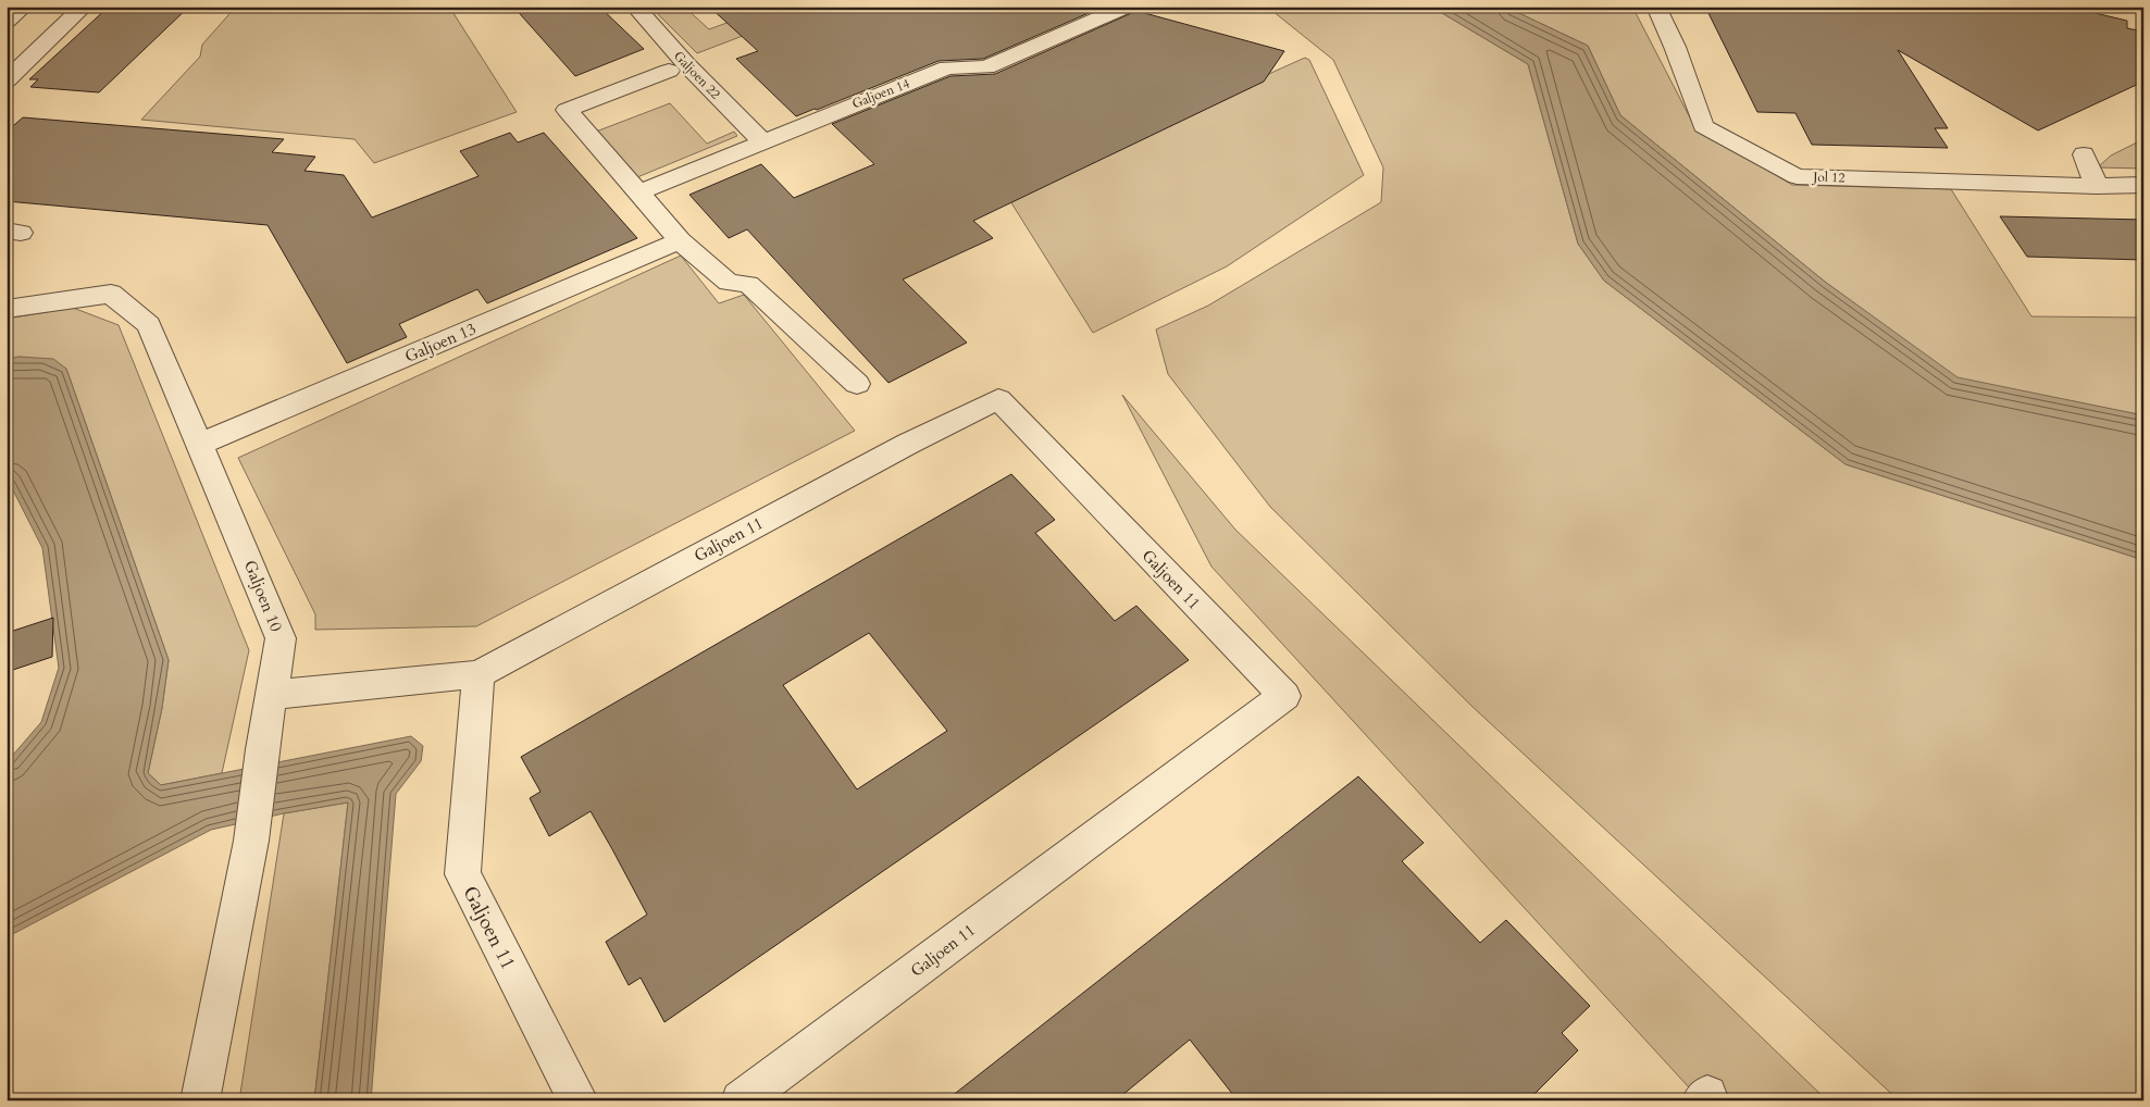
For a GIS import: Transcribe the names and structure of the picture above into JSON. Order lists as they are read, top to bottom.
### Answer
{
  "streets": {
    "street": [
      "Galjoen 22",
      "Galjoen 14",
      "Jol 12",
      "Galjoen 13",
      "Galjoen 11",
      "Galjoen 10"
    ]
  },
  "crossings": [
    ["Galjoen 22", "Galjoen 14"],
    ["Galjoen 13", "Galjoen 10"],
    ["Galjoen 11", "Galjoen 10"]
  ]
}
